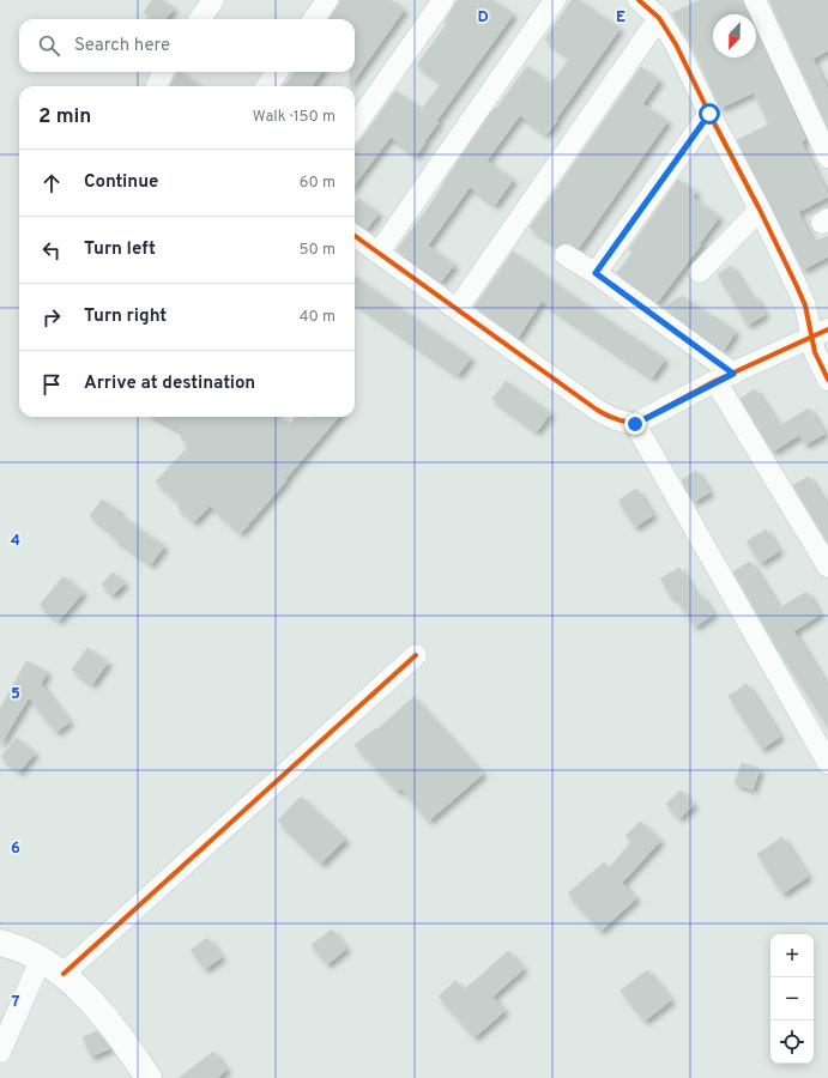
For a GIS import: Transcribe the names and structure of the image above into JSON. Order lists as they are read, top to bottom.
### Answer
{
  "north": "bottom",
  "page": {
    "search": "Search here",
    "heading": ["2 min", "Walk · 150 m"],
    "list": [
      ["Continue", "60 m"],
      ["Turn left", "50 m"],
      ["Turn right", "40 m"],
      "Arrive at destination"
    ],
    "map_buttons": ["+", "−"]
  },
  "grid": {
    "columns": ["D", "E"],
    "rows": [
      "4",
      "5",
      "6",
      "7"
    ]
  }
}
